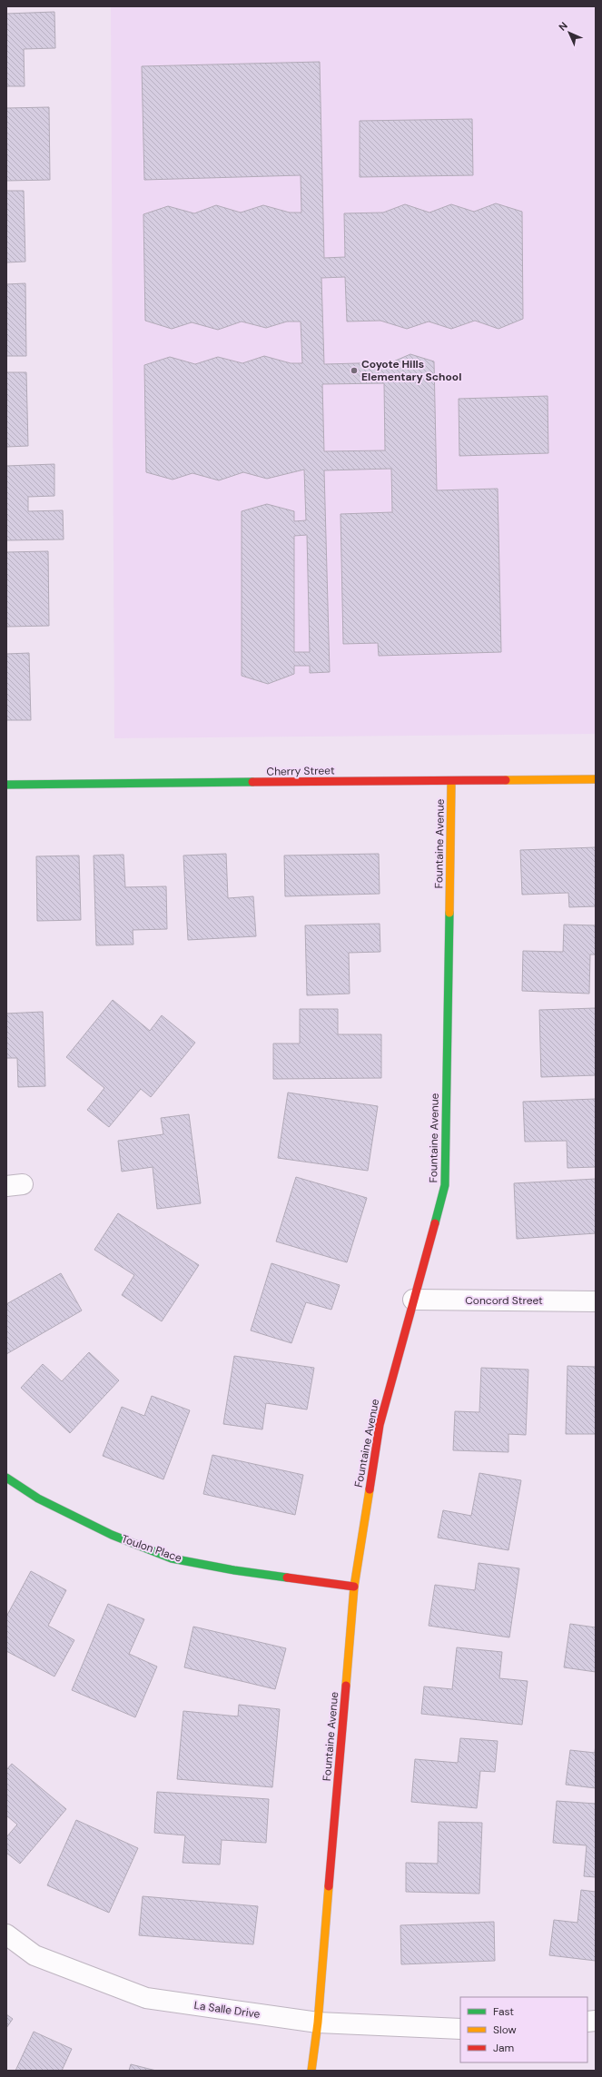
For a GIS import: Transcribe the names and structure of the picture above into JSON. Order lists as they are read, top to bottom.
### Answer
{
  "streets": {
    "street": [
      "Cherry Street",
      "Fountaine Avenue",
      "Concord Street",
      "Toulon Place",
      "La Salle Drive"
    ]
  },
  "crossings": [
    ["Cherry Street", "Fountaine Avenue"],
    ["Fountaine Avenue", "Concord Street"],
    ["Fountaine Avenue", "Toulon Place"],
    ["Fountaine Avenue", "La Salle Drive"]
  ],
  "places": ["Coyote Hills Elementary School"],
  "legend": ["Fast", "Slow", "Jam"],
  "north": "top left"
}
